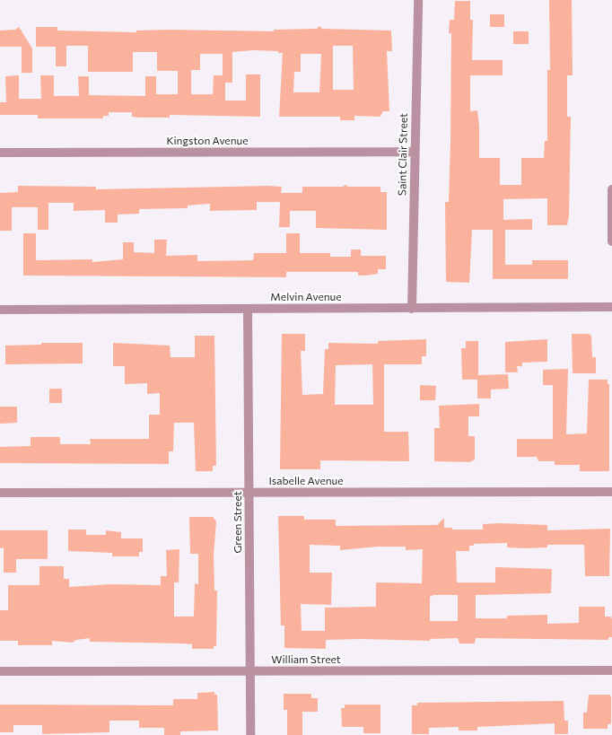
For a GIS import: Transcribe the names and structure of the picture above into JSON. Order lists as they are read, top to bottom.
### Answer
{
  "streets": {
    "street": [
      "Kingston Avenue",
      "Saint Clair Street",
      "Melvin Avenue",
      "Isabelle Avenue",
      "Green Street",
      "William Street"
    ]
  },
  "crossings": [
    ["Kingston Avenue", "Saint Clair Street"],
    ["Saint Clair Street", "Melvin Avenue"],
    ["Melvin Avenue", "Green Street"],
    ["Isabelle Avenue", "Green Street"],
    ["Green Street", "William Street"]
  ]
}
